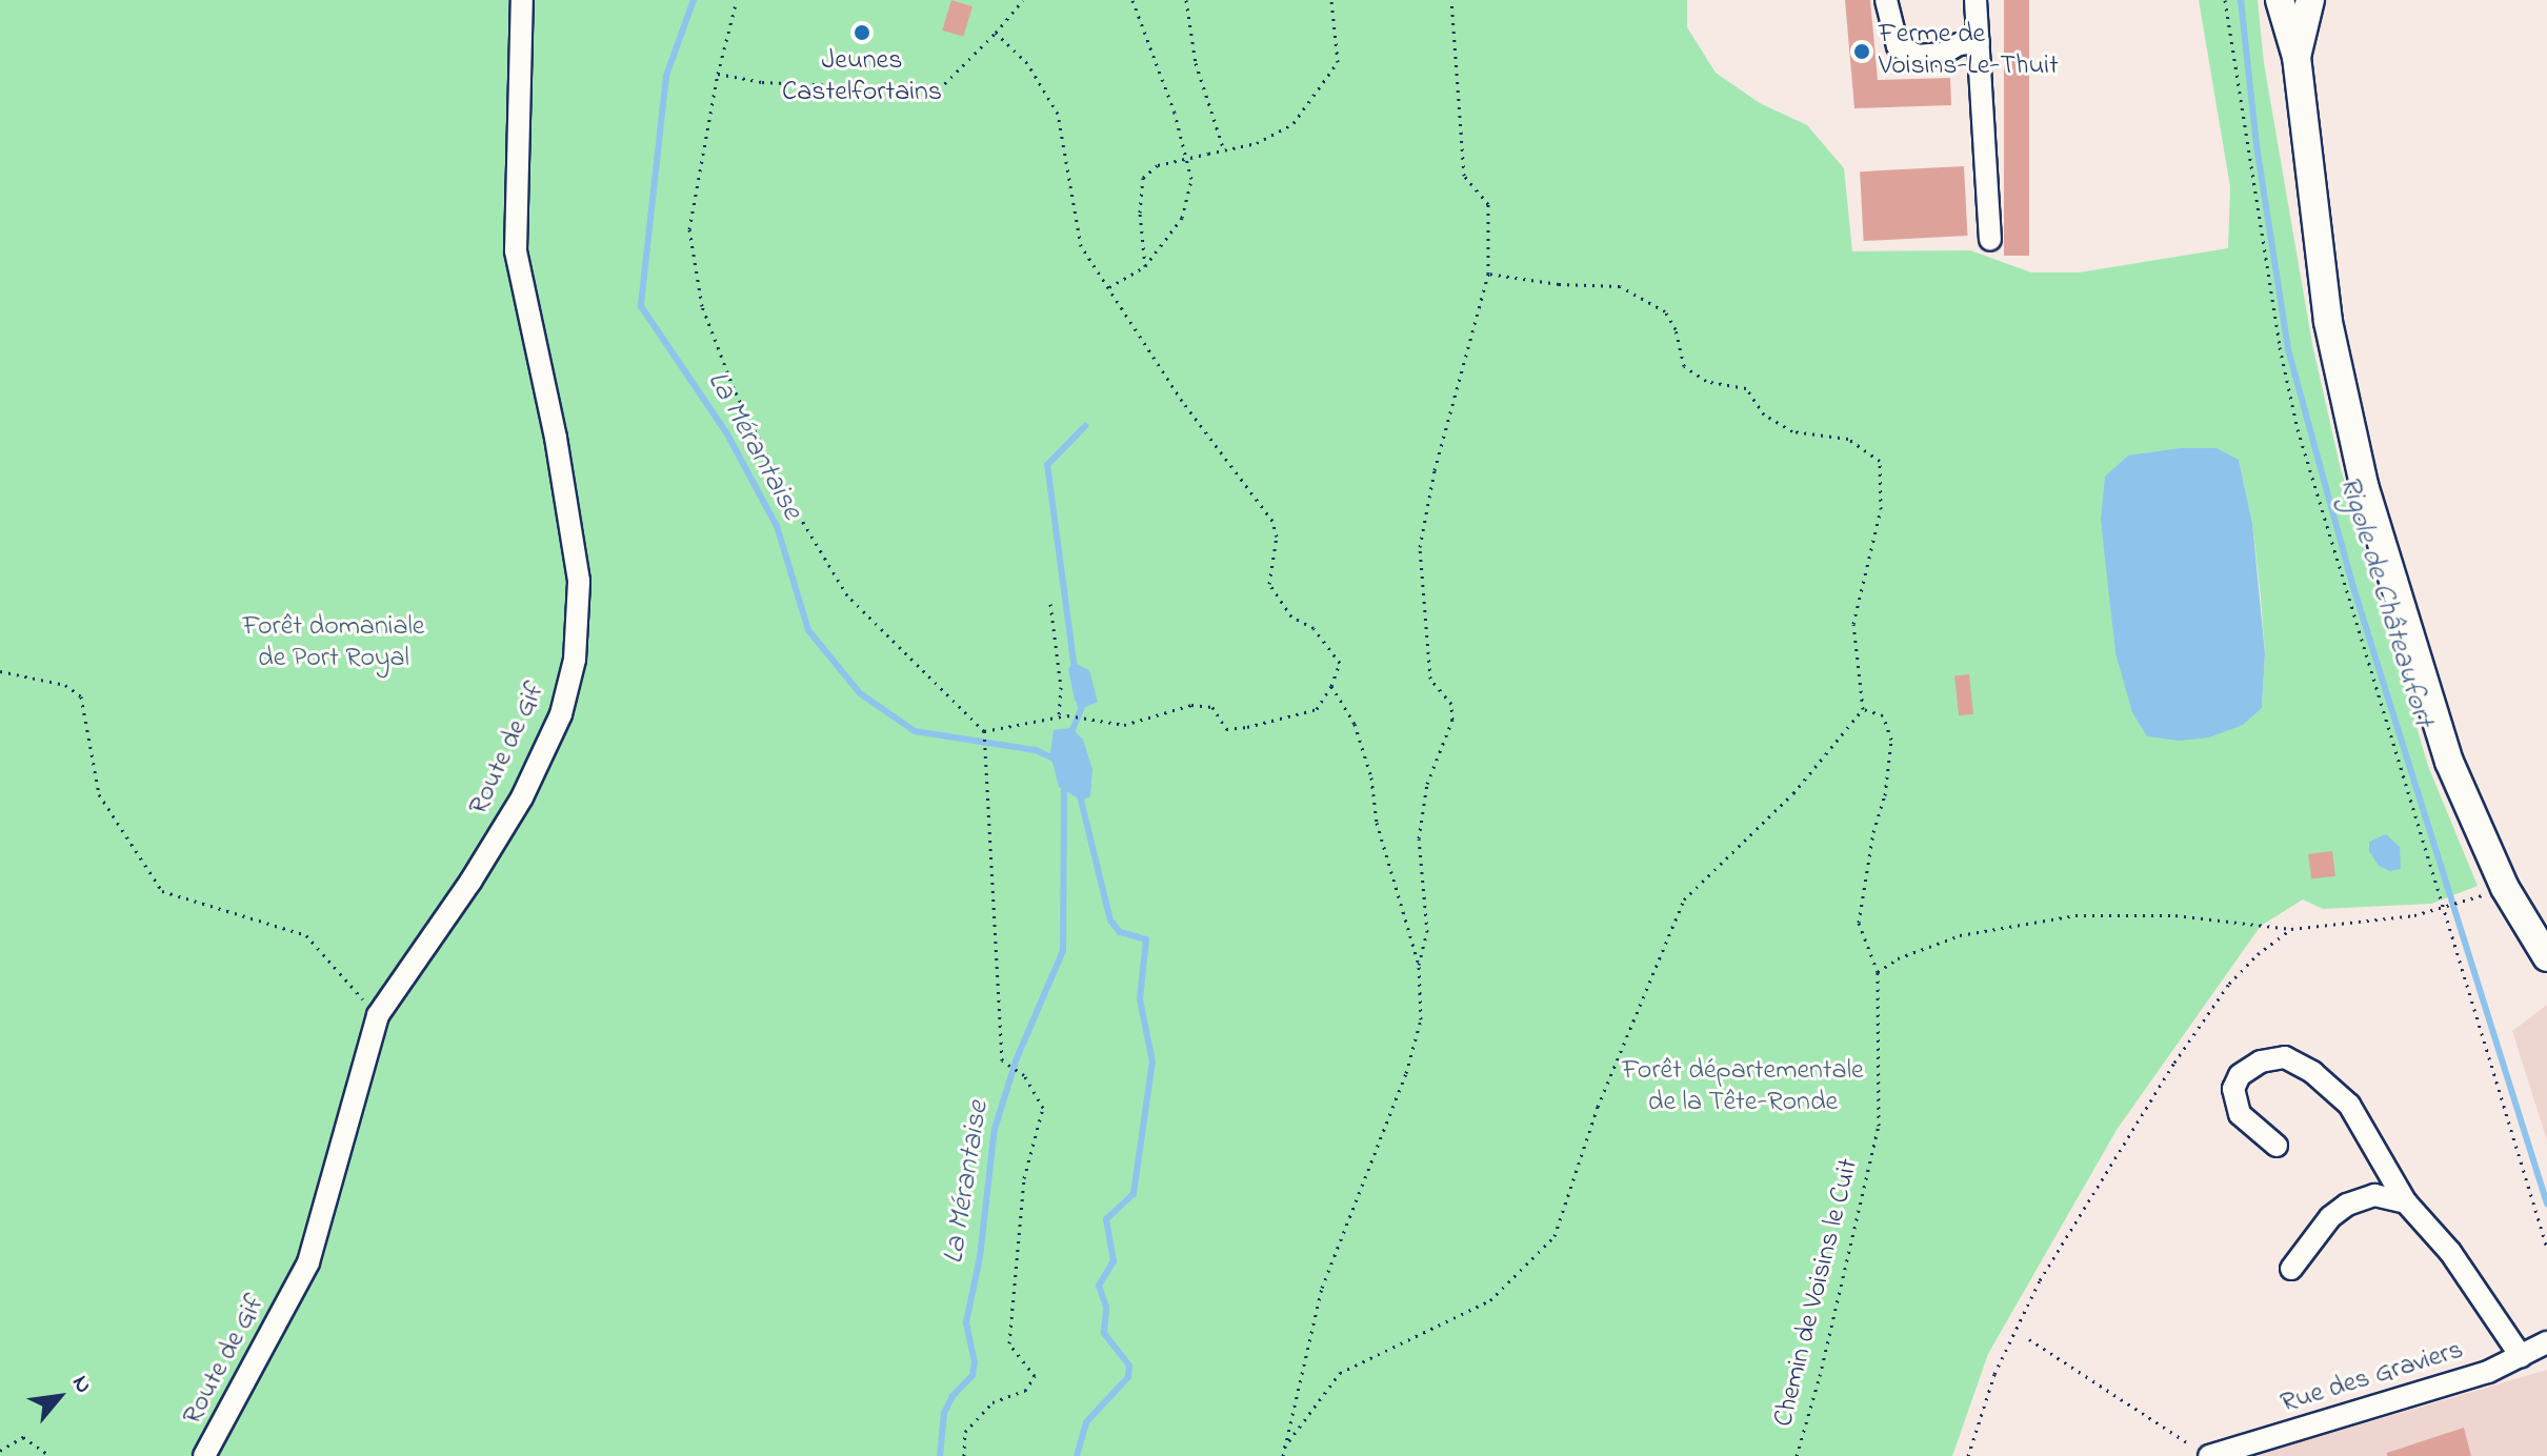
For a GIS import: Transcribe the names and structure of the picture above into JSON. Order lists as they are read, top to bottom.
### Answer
{
  "streets": {
    "street": ["Route de Gif", "Rue des Graviers"],
    "path": ["Chemin de Voisins le Cuit"]
  },
  "water": ["La Mérantaise", "Rigole de Châteaufort"],
  "parks": ["Forêt domaniale de Port Royal", "Forêt départementale de la Tête-Ronde"],
  "places": ["Jeunes Castelfortains", "Ferme de Voisins-Le-Thuit"],
  "north": "top right"
}
